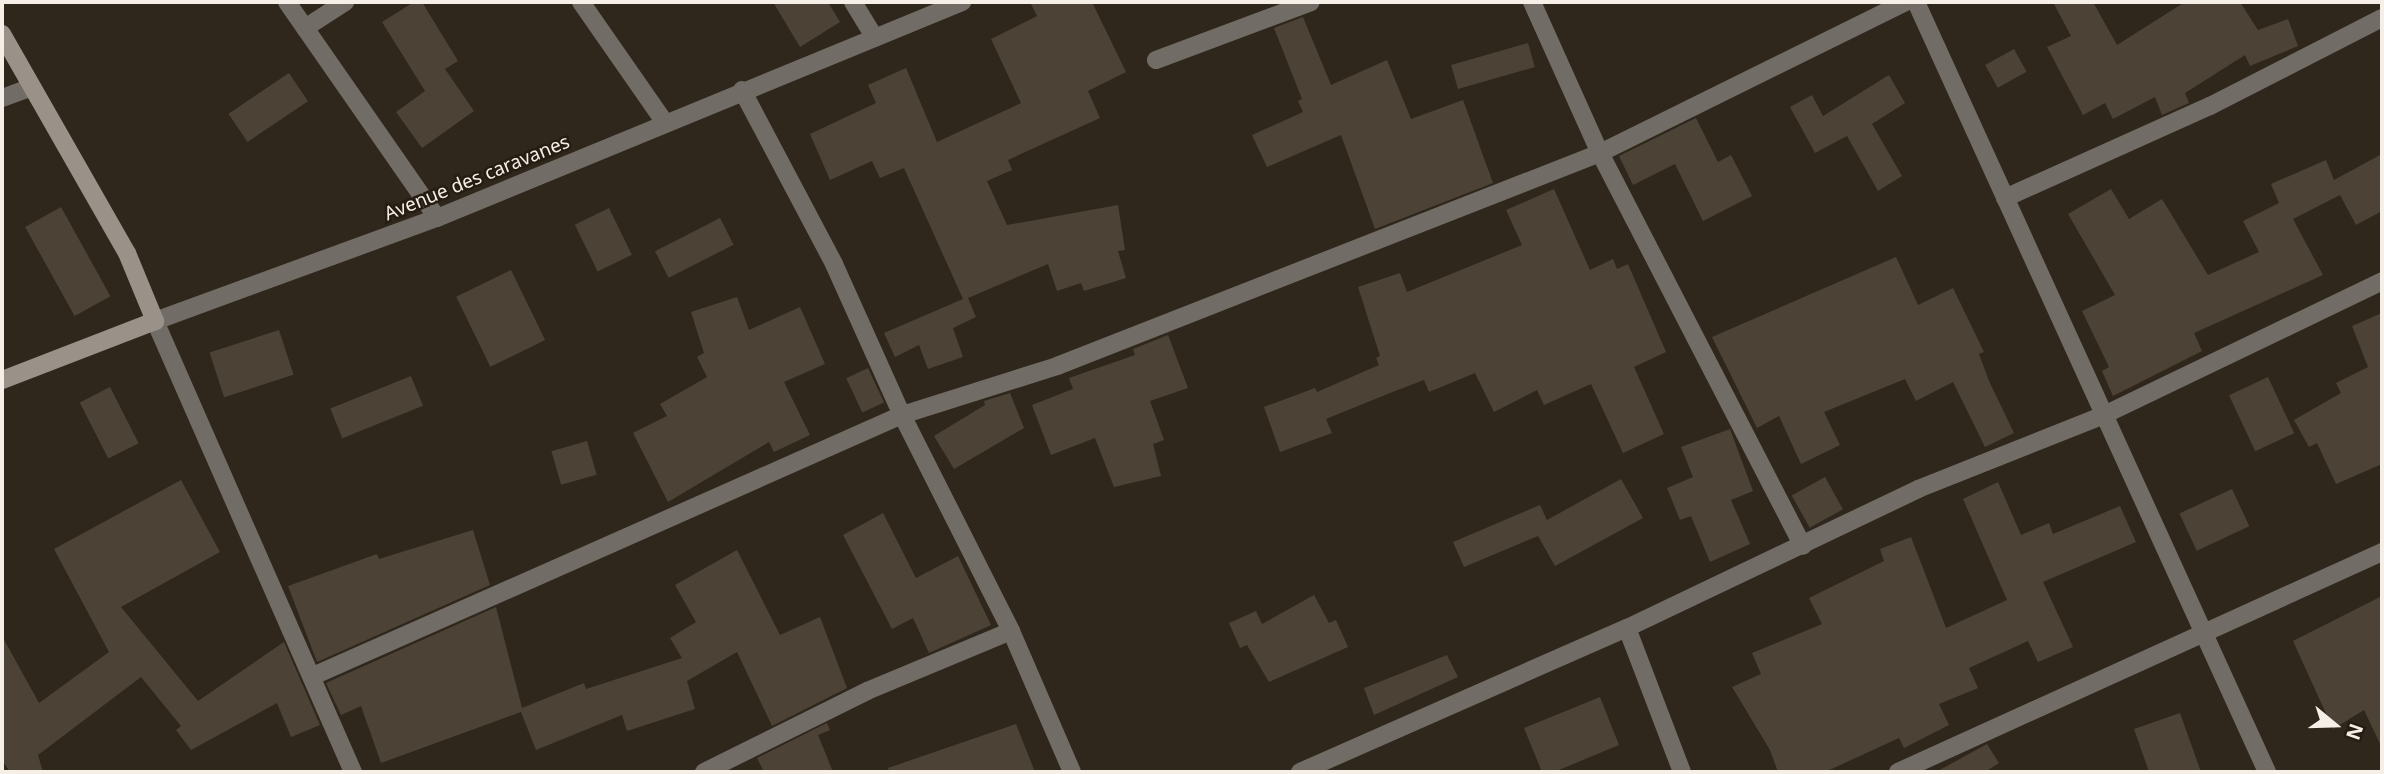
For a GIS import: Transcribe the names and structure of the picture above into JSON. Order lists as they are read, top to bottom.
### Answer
{
  "streets": {
    "street": ["Avenue des caravanes"]
  },
  "north": "right"
}
